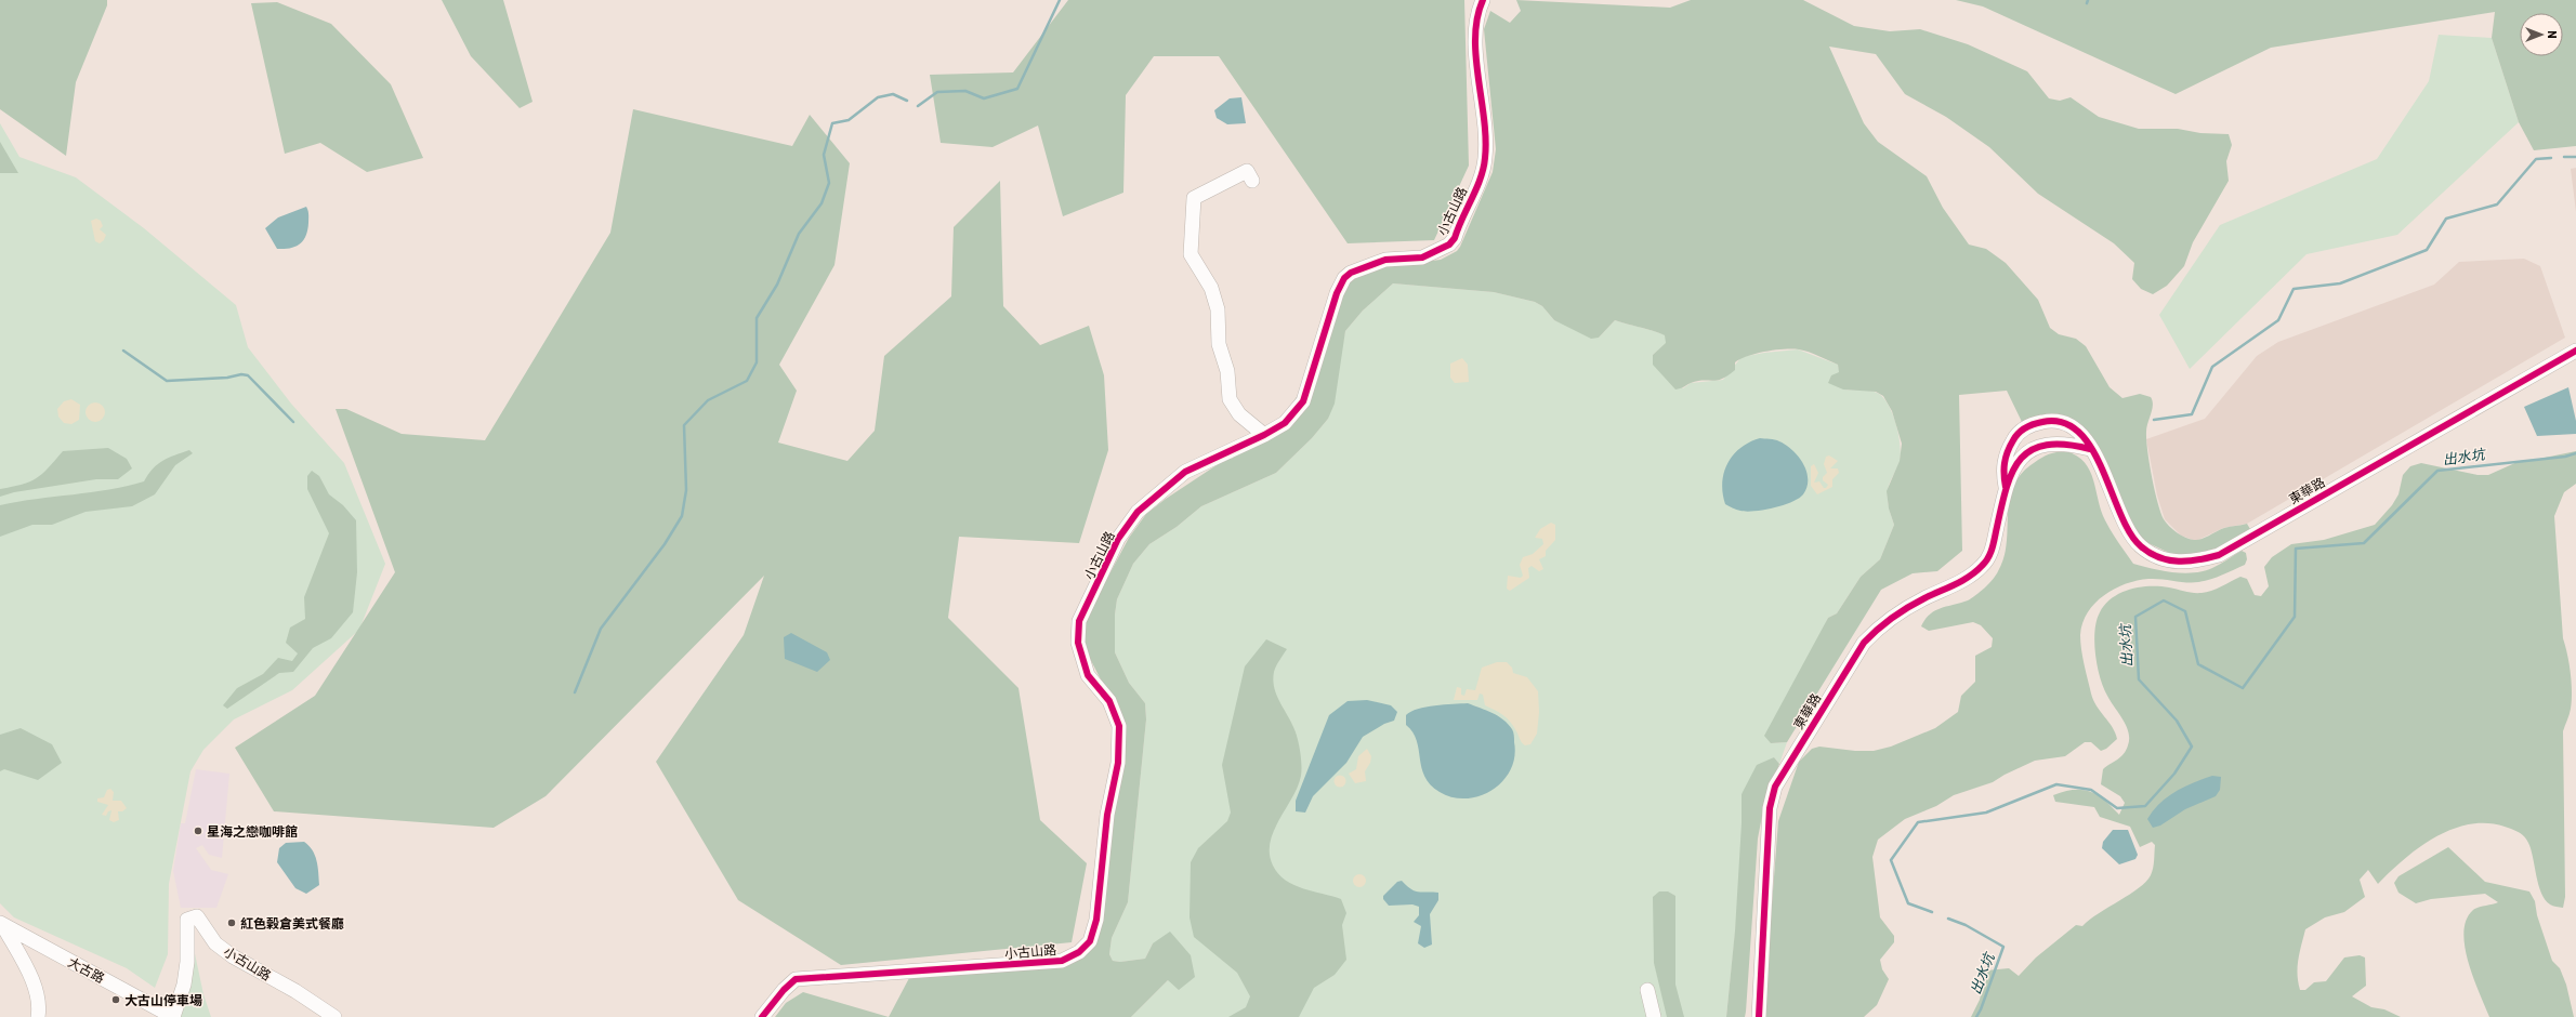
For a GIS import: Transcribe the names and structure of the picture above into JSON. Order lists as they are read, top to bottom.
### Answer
{
  "streets": {
    "street": ["小古山路", "東華路", "大古路"]
  },
  "crossings": [
    ["小古山路", "大古路"]
  ],
  "water": ["出水坑"],
  "places": ["星海之戀咖啡館", "紅色榖倉美式餐廳", "大古山停車場"],
  "north": "right"
}
